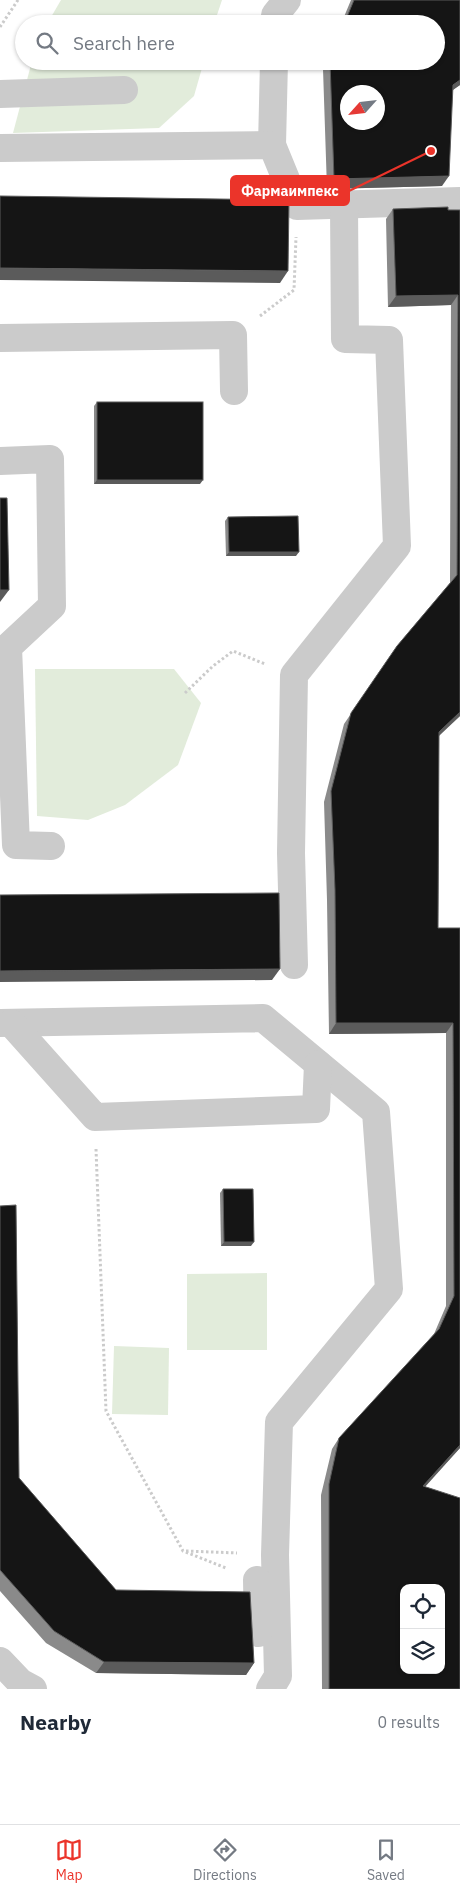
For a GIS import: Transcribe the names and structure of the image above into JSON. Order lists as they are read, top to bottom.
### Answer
{
  "places": ["Фармаимпекс"],
  "north": "bottom left",
  "page": {
    "search": "Search here",
    "heading": ["Nearby", "0 results"],
    "nav": ["Map", "Directions", "Saved"]
  }
}
